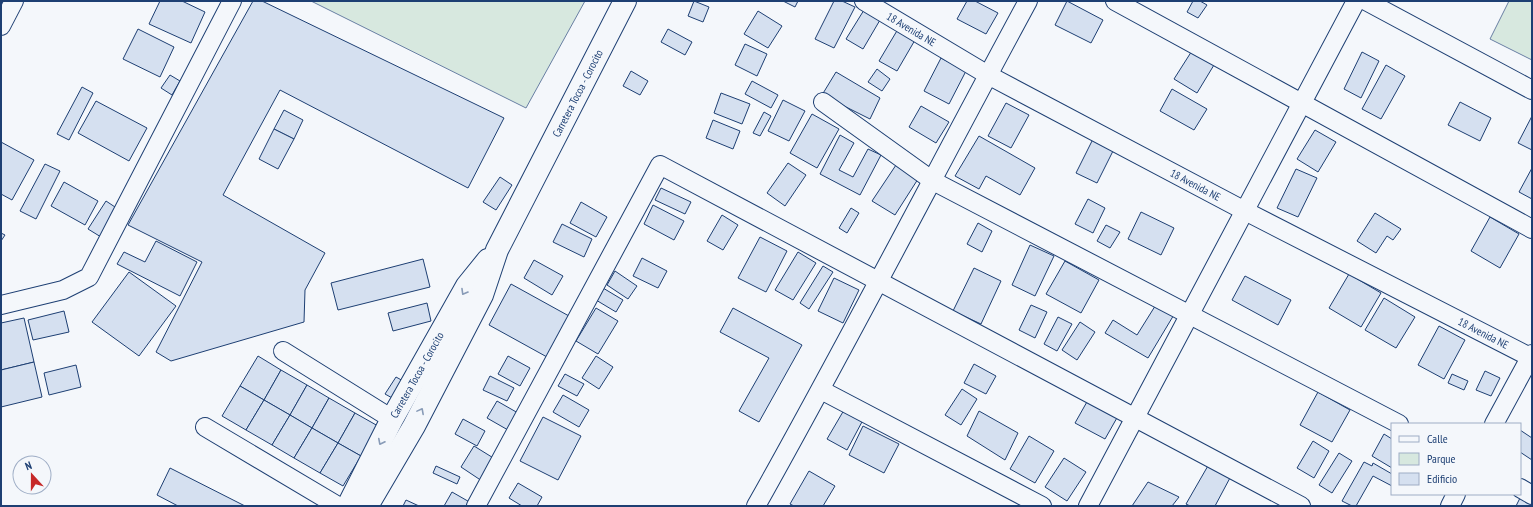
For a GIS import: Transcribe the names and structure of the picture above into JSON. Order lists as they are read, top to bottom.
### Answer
{
  "streets": {
    "main road": ["Carretera Tocoa - Corocito"],
    "street": ["18 Avenida NE"]
  },
  "legend": ["Calle", "Parque", "Edificio"],
  "north": "top"
}
